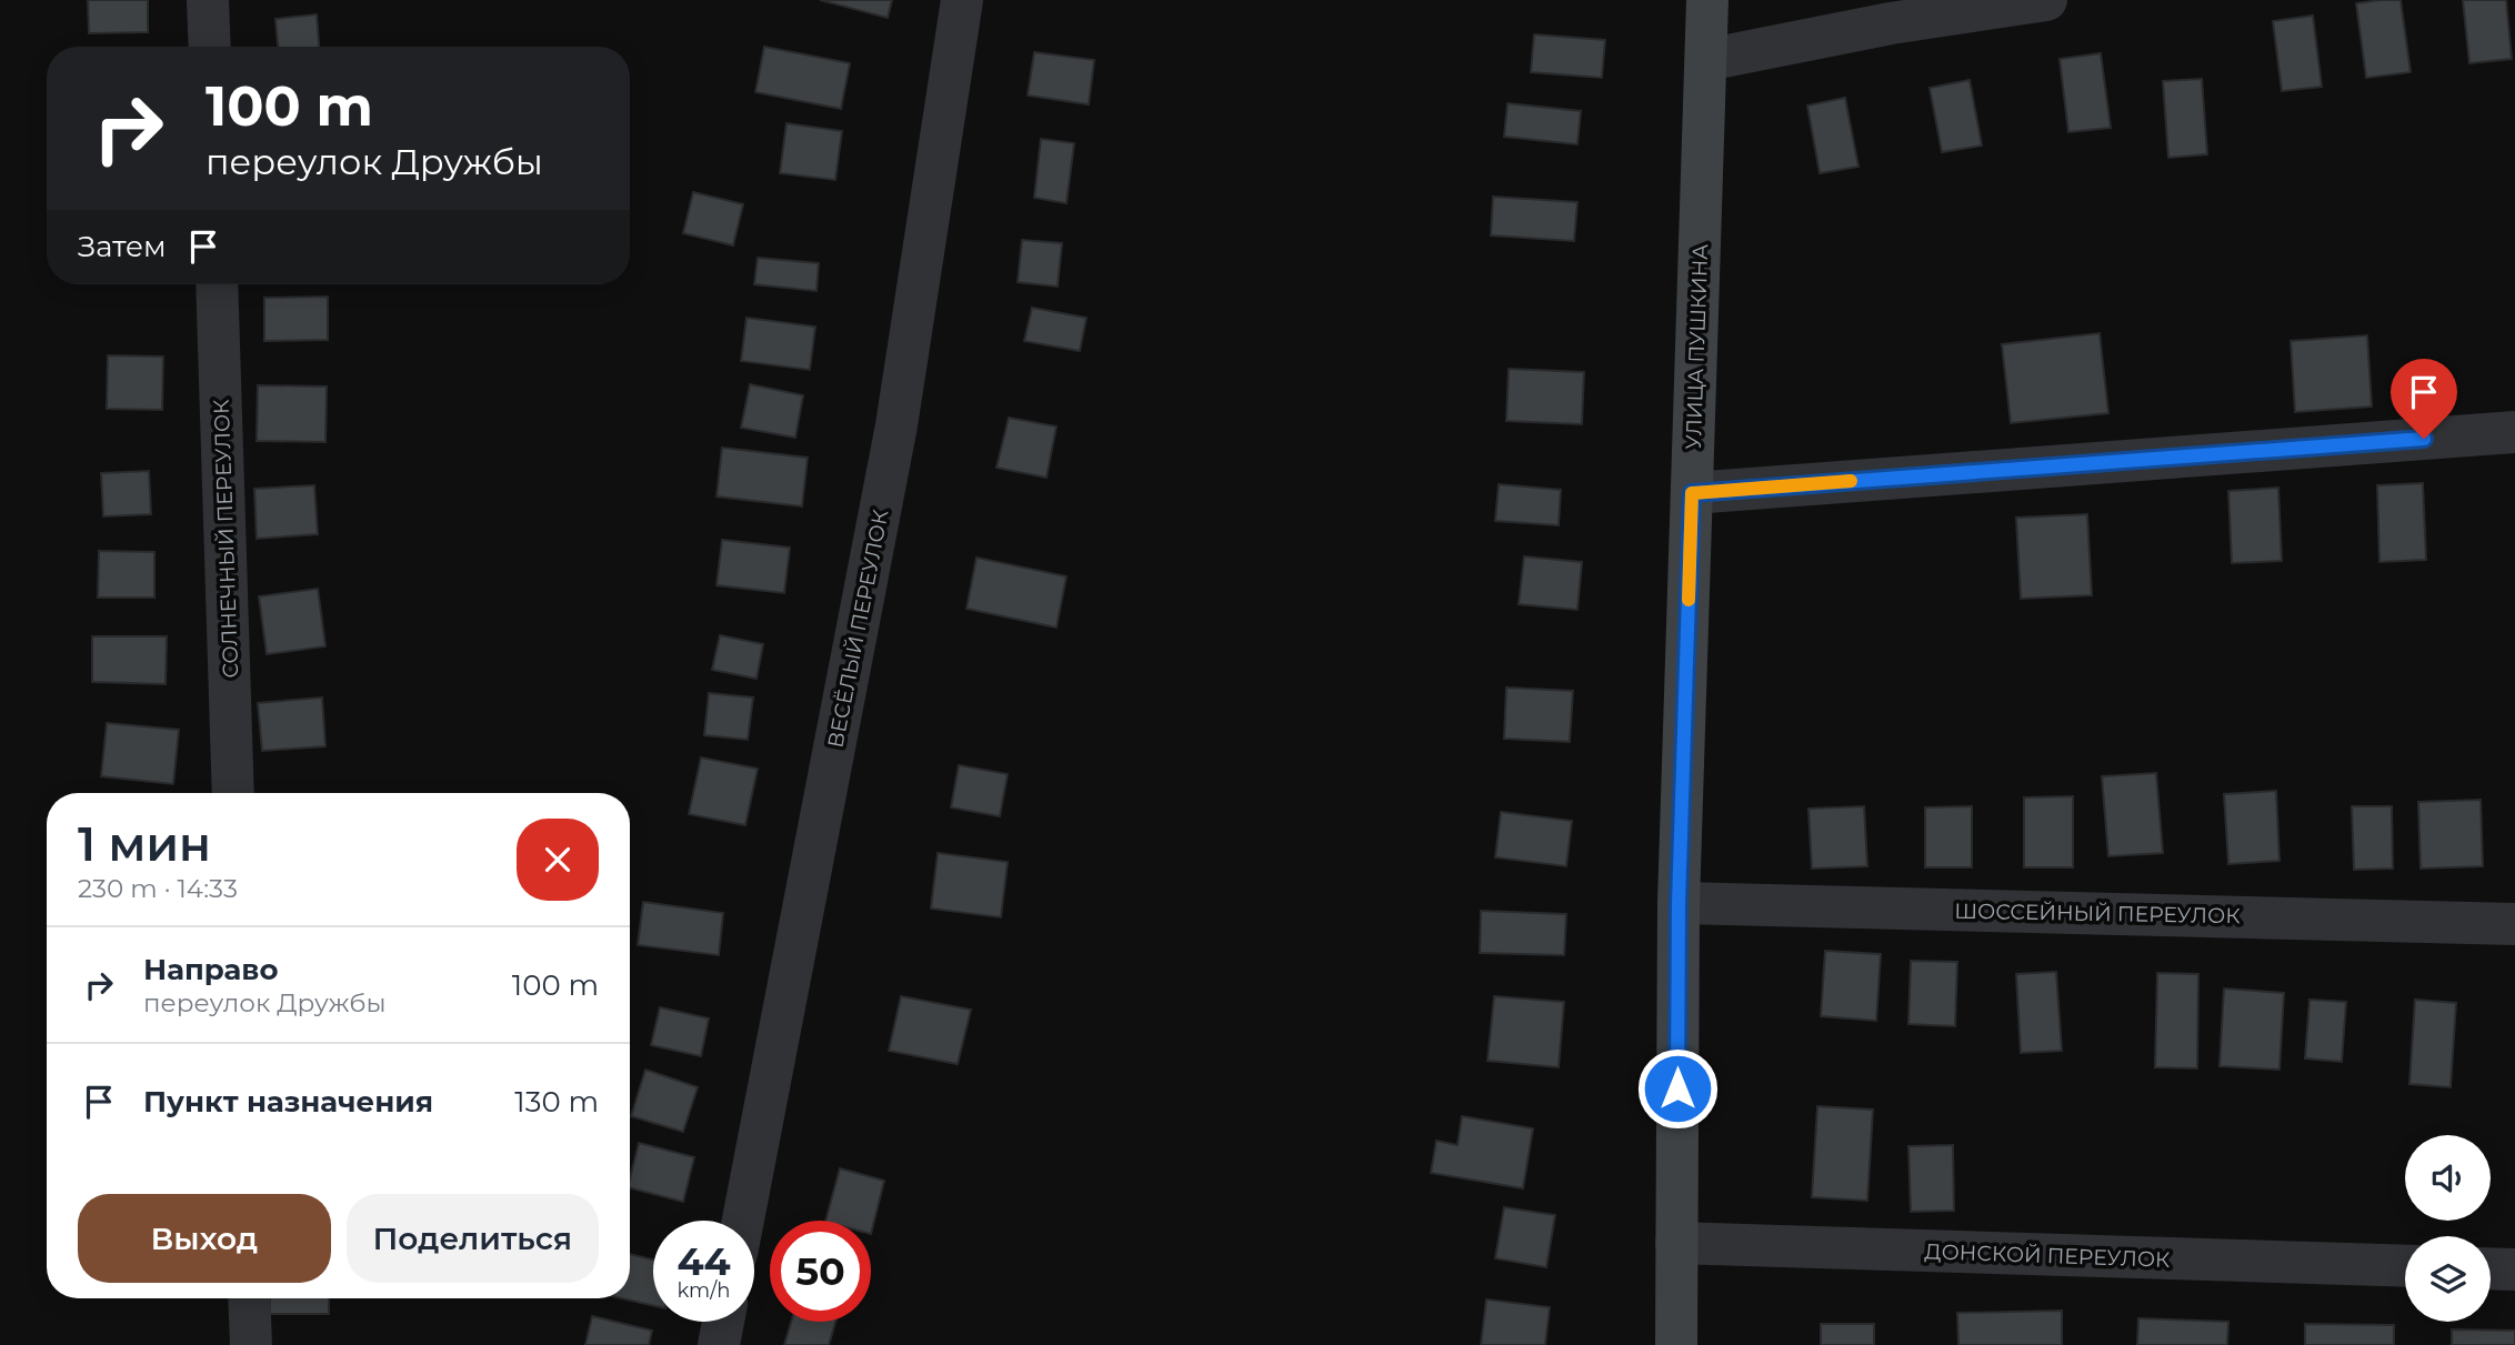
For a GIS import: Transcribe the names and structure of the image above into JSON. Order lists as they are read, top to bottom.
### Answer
{
  "streets": {
    "main road": ["УЛИЦА ПУШКИНА"],
    "street": [
      "СОЛНЕЧНЫЙ ПЕРЕУЛОК",
      "ВЕСЁЛЫЙ ПЕРЕУЛОК",
      "ШОССЕЙНЫЙ ПЕРЕУЛОК",
      "ДОНСКОЙ ПЕРЕУЛОК"
    ]
  },
  "crossings": [
    ["УЛИЦА ПУШКИНА", "ШОССЕЙНЫЙ ПЕРЕУЛОК"],
    ["УЛИЦА ПУШКИНА", "ДОНСКОЙ ПЕРЕУЛОК"]
  ],
  "page": {
    "turn": ["100 m", "переулок Дружбы"],
    "then": "Затем",
    "heading": ["1 мин", "230 m · 14:33"],
    "list": [
      {
        "name": "Направо",
        "note": "переулок Дружбы",
        "value": "100 m"
      },
      {
        "name": "Пункт назначения",
        "value": "130 m"
      }
    ],
    "buttons": ["Выход", "Поделиться"],
    "speed": "44 km/h",
    "limit": "50"
  }
}
